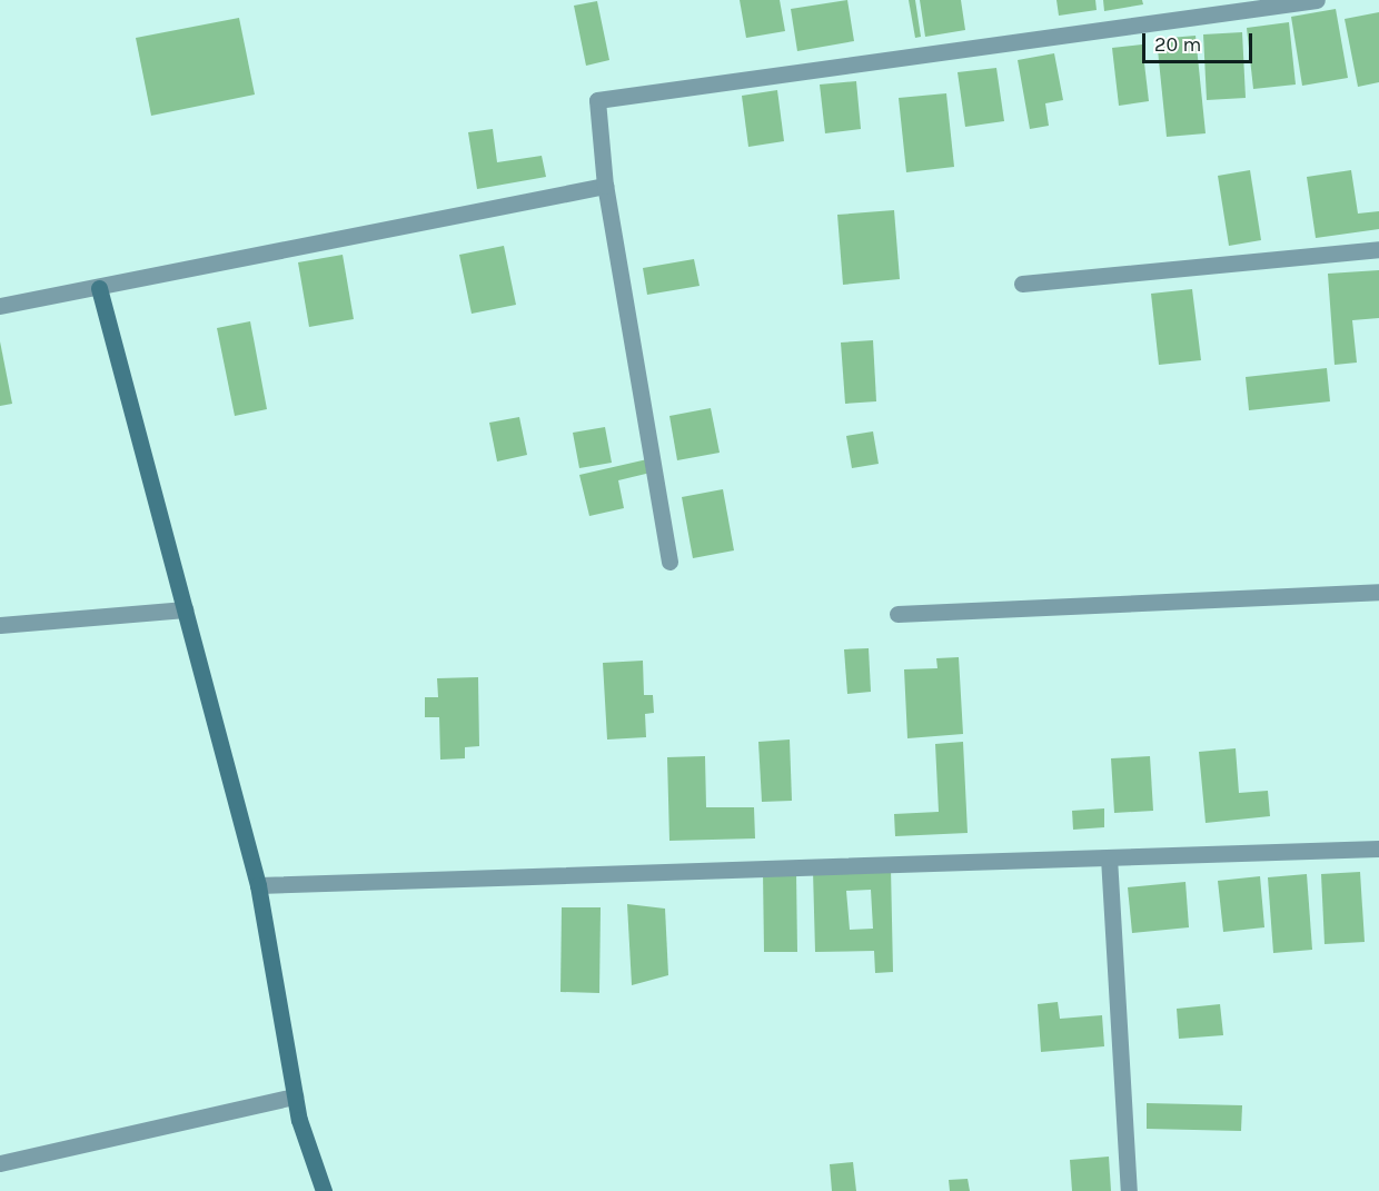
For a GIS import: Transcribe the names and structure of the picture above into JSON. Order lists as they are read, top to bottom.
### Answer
{
  "scale_bar": "20 m"
}
